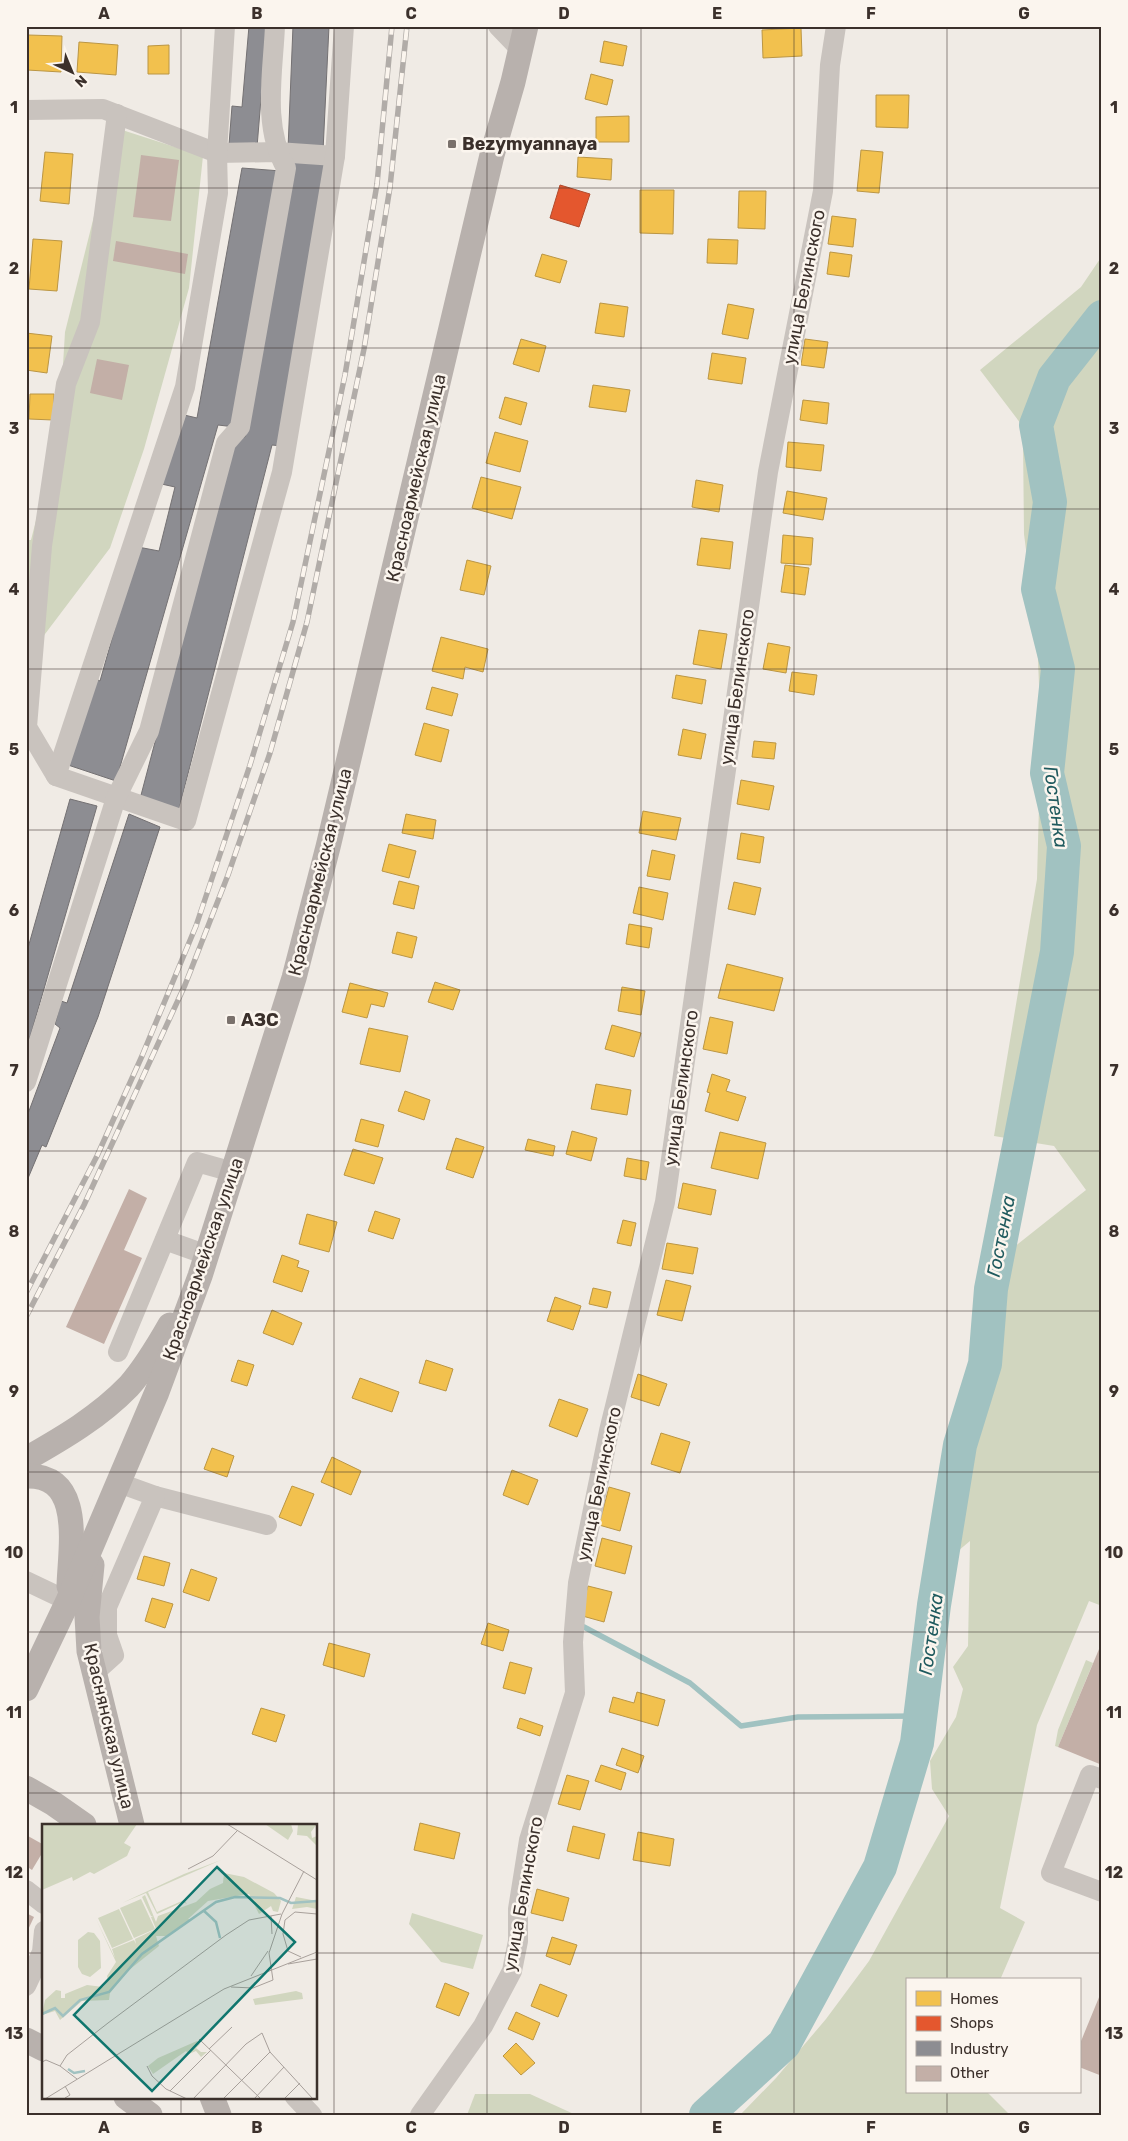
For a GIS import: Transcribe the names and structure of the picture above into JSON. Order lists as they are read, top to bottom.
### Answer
{
  "streets": {
    "main road": ["Красноармейская улица", "Краснянская улица"],
    "street": ["улица Белинского"]
  },
  "crossings": [
    ["Красноармейская улица", "Краснянская улица"]
  ],
  "water": ["Гостенка"],
  "places": {
    "transit": ["Bezymyannaya", "АЗС"]
  },
  "legend": [
    "Homes",
    "Shops",
    "Industry",
    "Other"
  ],
  "north": "bottom right",
  "grid": {
    "columns": [
      "A",
      "B",
      "C",
      "D",
      "E",
      "F",
      "G"
    ],
    "rows": [
      "1",
      "2",
      "3",
      "4",
      "5",
      "6",
      "7",
      "8",
      "9",
      "10",
      "11",
      "12",
      "13"
    ]
  }
}
